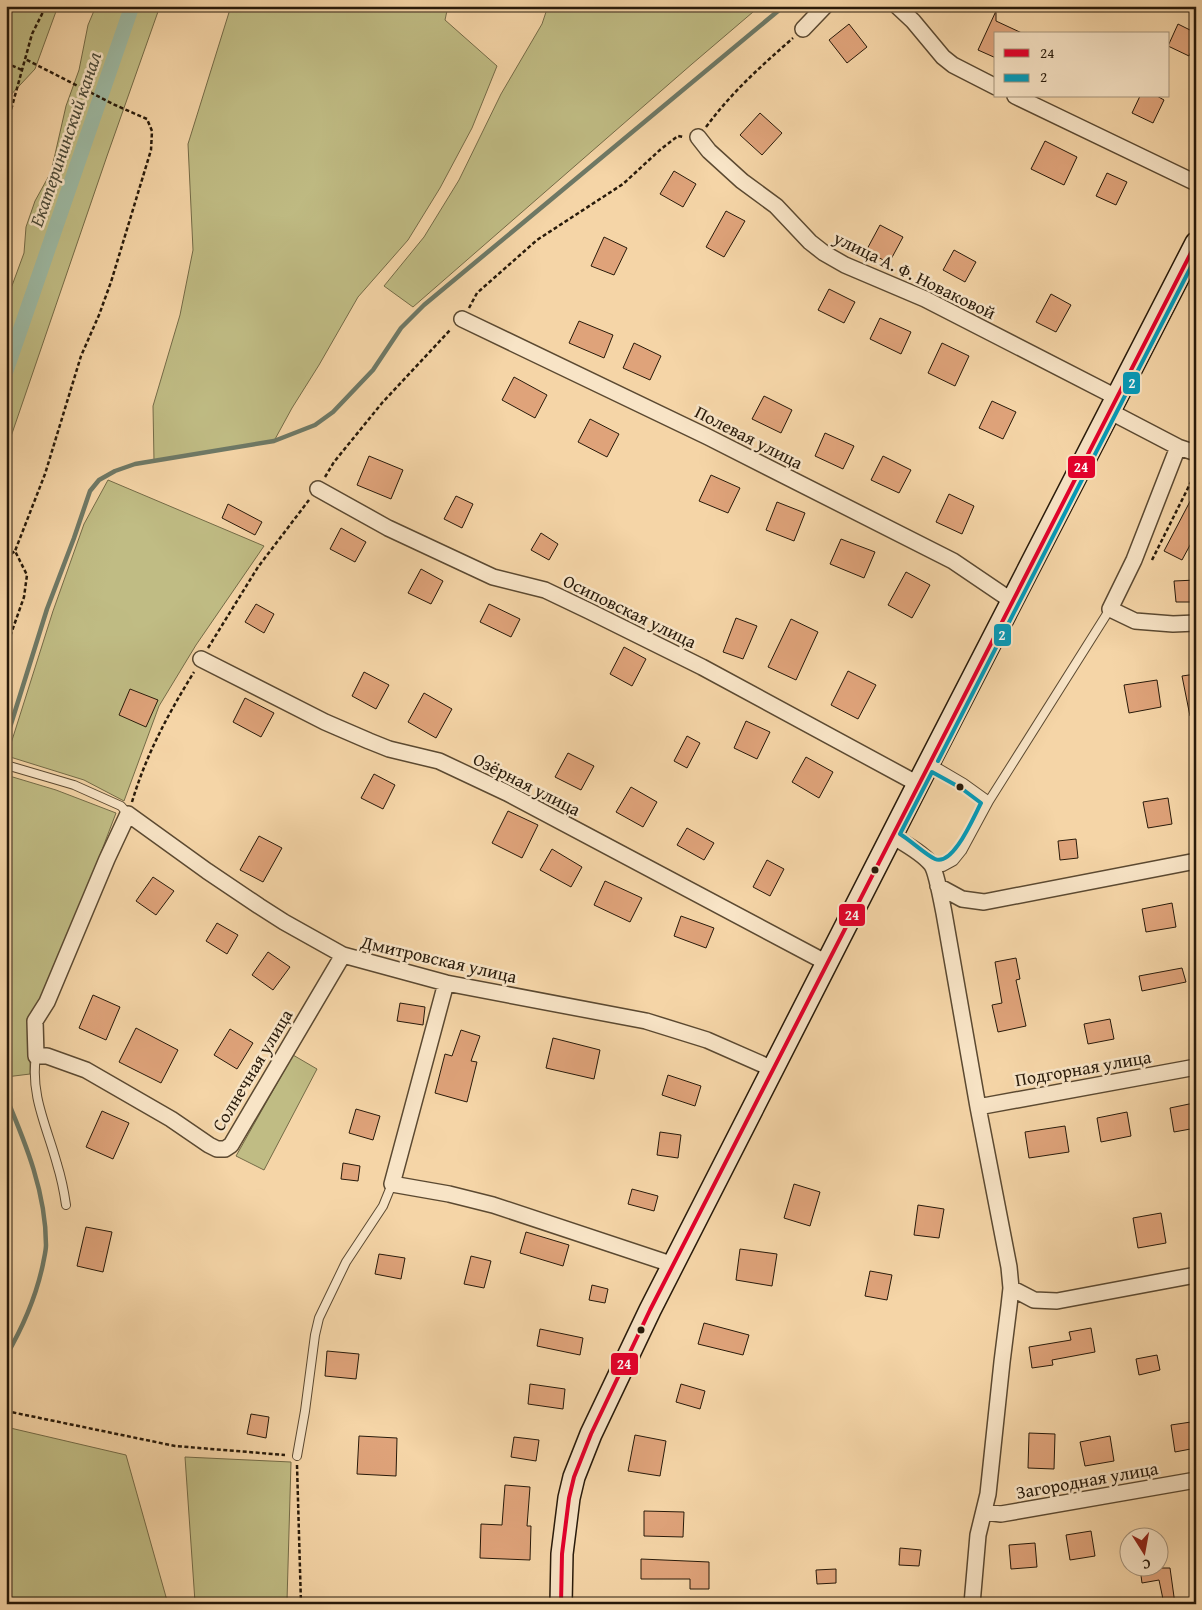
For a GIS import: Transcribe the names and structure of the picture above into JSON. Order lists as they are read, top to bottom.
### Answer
{
  "streets": {
    "street": [
      "улица А. Ф. Новаковой",
      "Полевая улица",
      "Осиповская улица",
      "Озёрная улица",
      "Дмитровская улица",
      "Подгорная улица",
      "Солнечная улица",
      "Загородная улица"
    ]
  },
  "crossings": [
    ["Дмитровская улица", "Солнечная улица"]
  ],
  "water": ["Екатерининский канал"],
  "lines": ["transit line 24", "transit line 2"],
  "legend": ["24", "2"],
  "north": "bottom"
}
